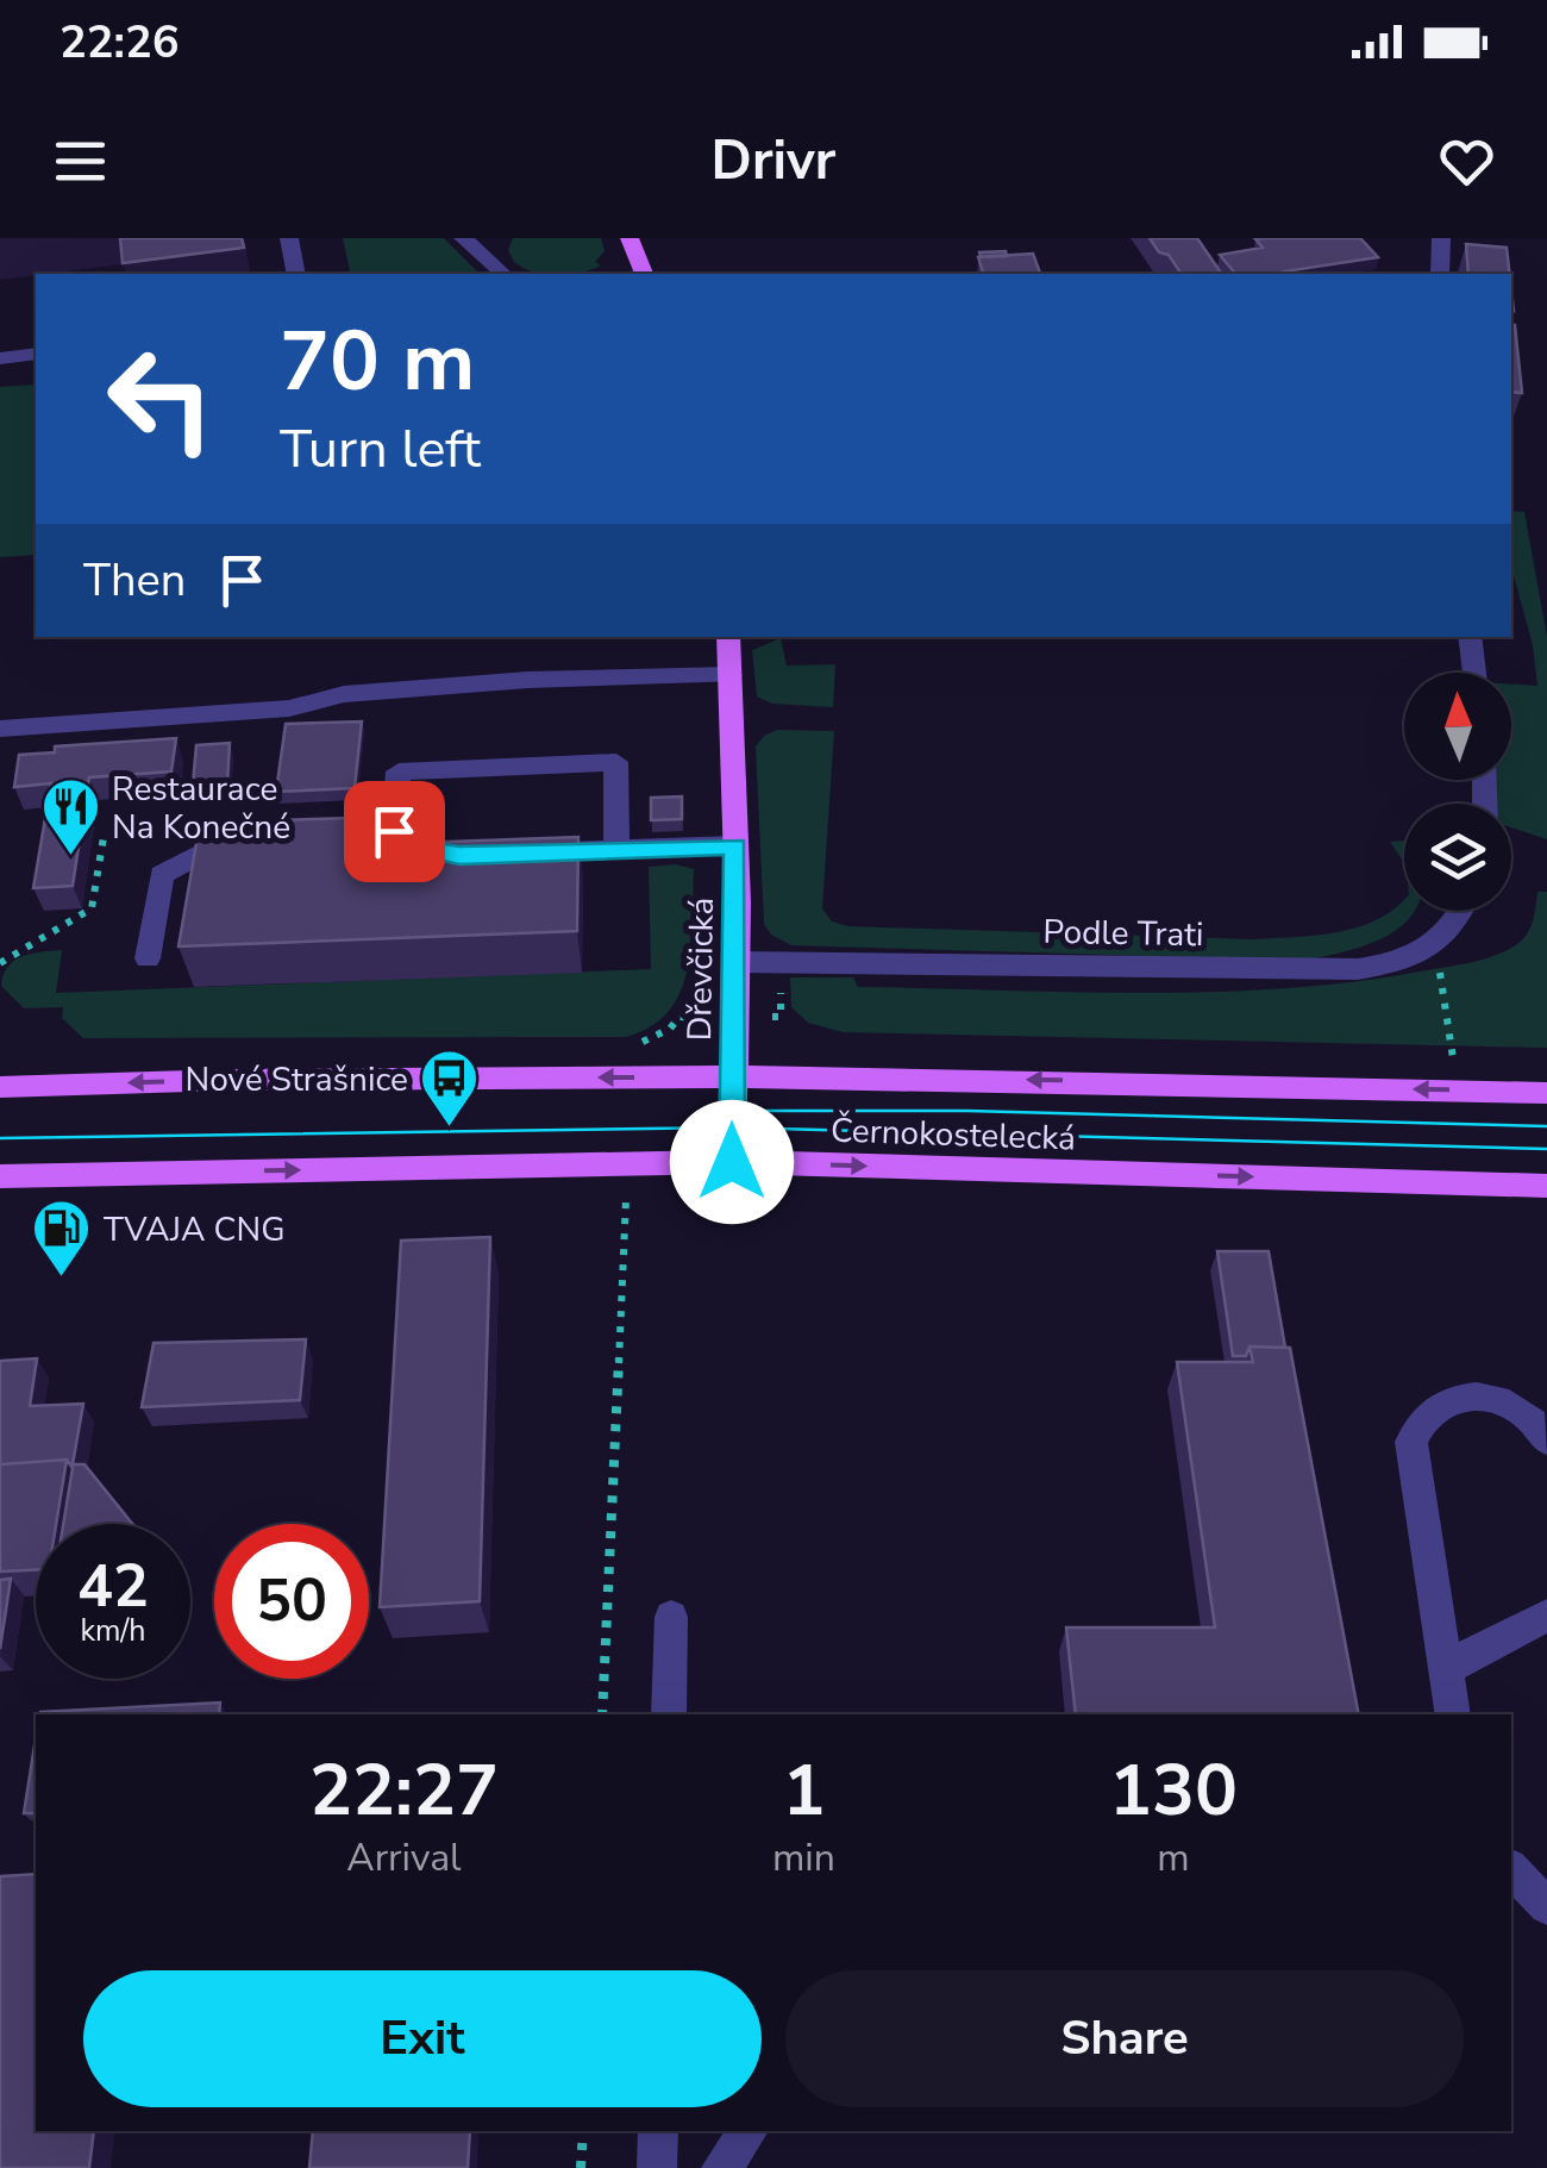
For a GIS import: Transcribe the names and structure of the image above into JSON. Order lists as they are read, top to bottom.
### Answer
{
  "streets": {
    "main road": ["Dřevčická", "Černokostelecká"],
    "street": ["Podle Trati"]
  },
  "crossings": [
    ["Podle Trati", "Dřevčická"],
    ["Dřevčická", "Černokostelecká"]
  ],
  "places": {
    "restaurant": ["Restaurace Na Konečné"],
    "bus stop": ["Nové Strašnice"],
    "fuel station": ["TVAJA CNG"]
  },
  "north": "top",
  "page": {
    "status": "22:26",
    "header": "Drivr",
    "turn": ["70 m", "Turn left"],
    "then": "Then",
    "speed": "42 km/h",
    "limit": "50",
    "eta": [
      "22:27",
      "Arrival",
      "1",
      "min",
      "130",
      "m"
    ],
    "buttons": ["Exit", "Share"]
  }
}
